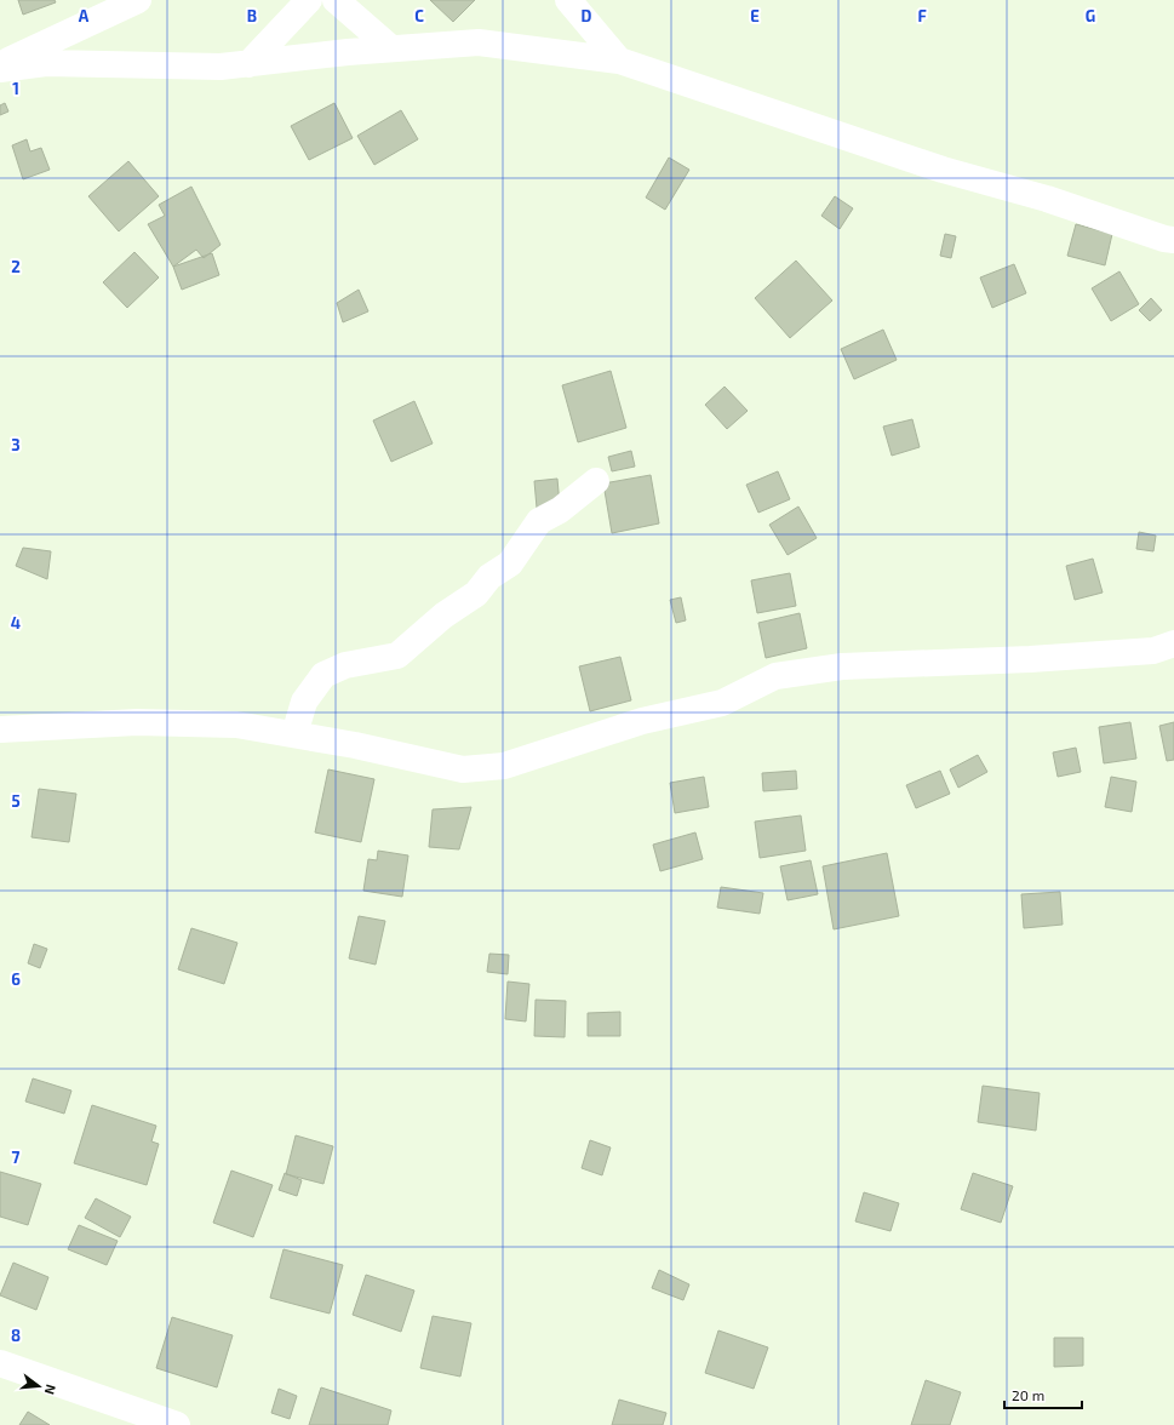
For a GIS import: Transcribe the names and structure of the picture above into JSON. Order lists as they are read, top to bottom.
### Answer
{
  "scale_bar": "20 m",
  "north": "right",
  "grid": {
    "columns": [
      "A",
      "B",
      "C",
      "D",
      "E",
      "F",
      "G"
    ],
    "rows": [
      "1",
      "2",
      "3",
      "4",
      "5",
      "6",
      "7",
      "8"
    ]
  }
}
